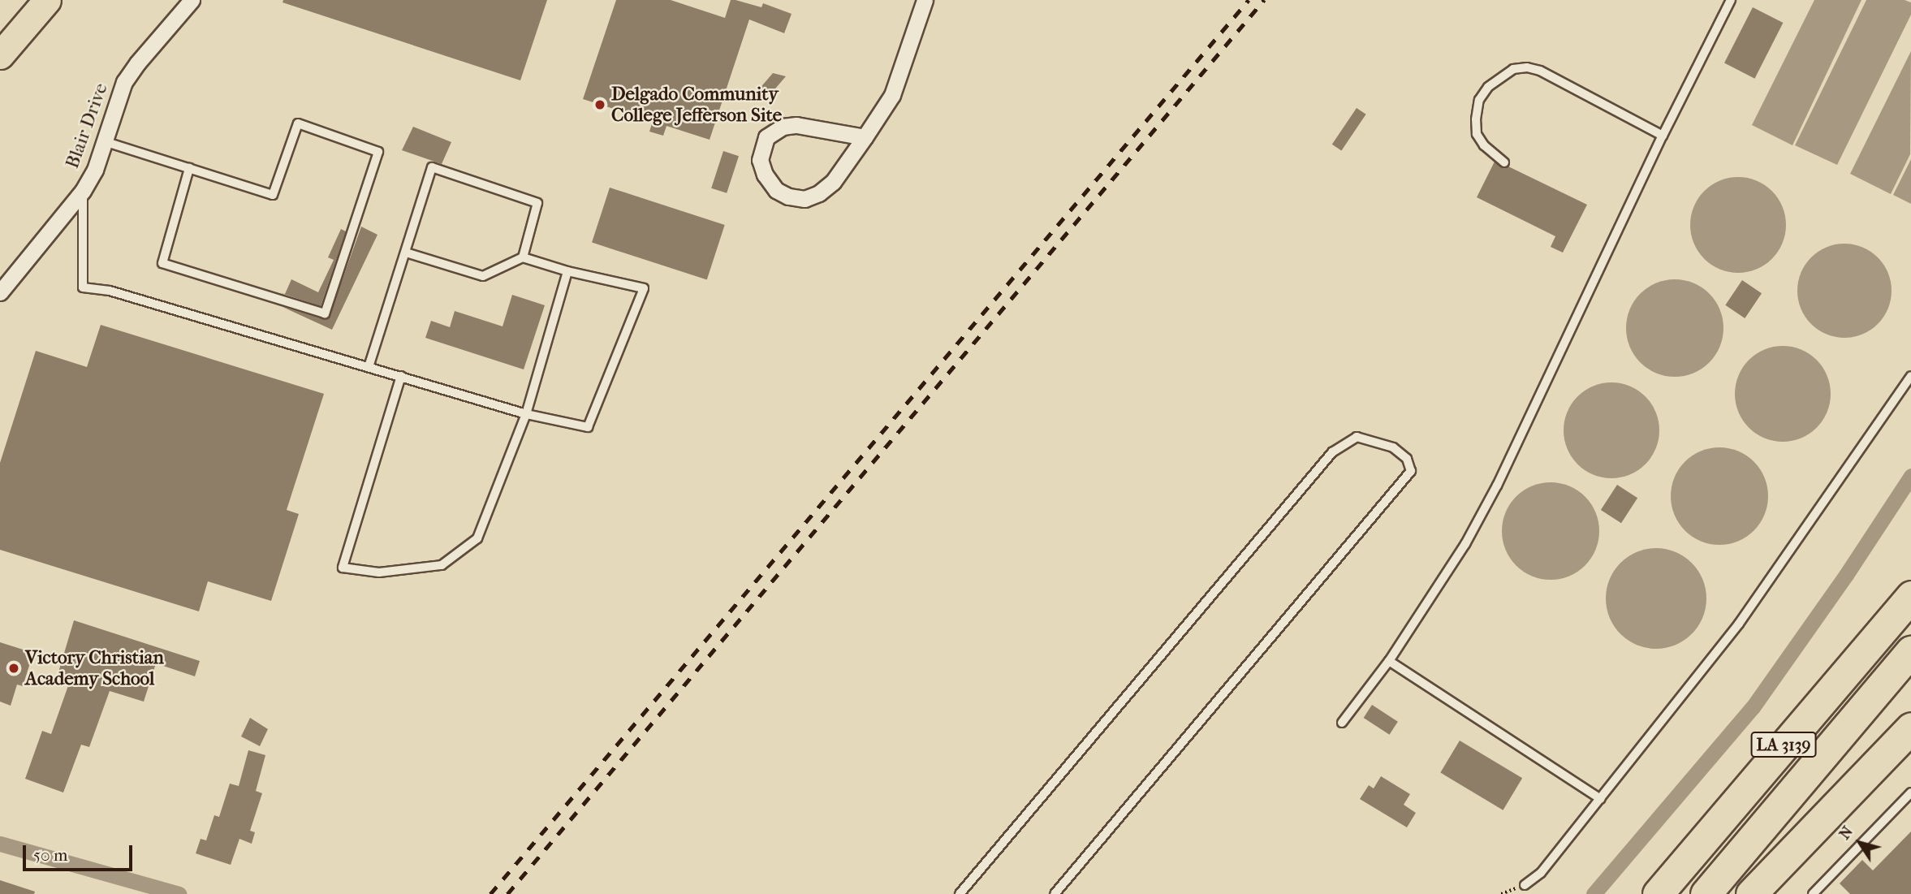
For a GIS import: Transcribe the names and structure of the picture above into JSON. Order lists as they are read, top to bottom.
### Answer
{
  "streets": {
    "highway": ["LA 3139"],
    "street": ["Blair Drive"]
  },
  "places": ["Delgado Community College Jefferson Site", "Victory Christian Academy School"],
  "scale_bar": "50 m",
  "north": "top left"
}
